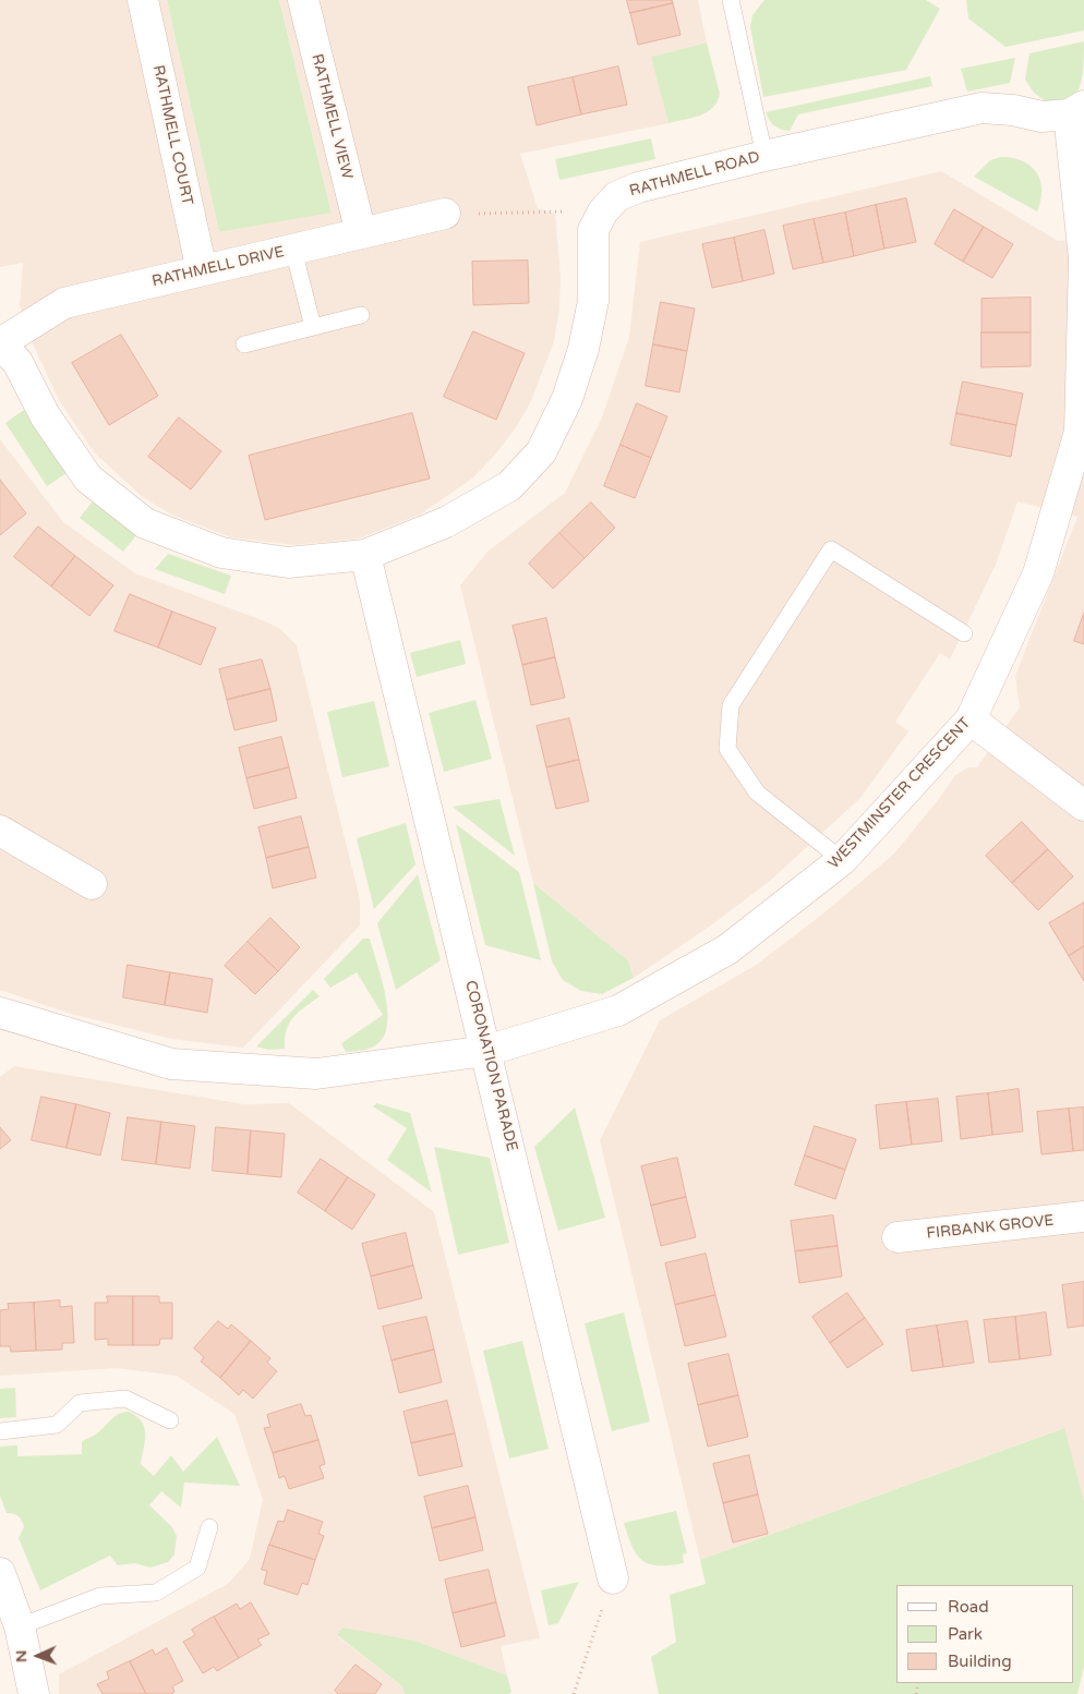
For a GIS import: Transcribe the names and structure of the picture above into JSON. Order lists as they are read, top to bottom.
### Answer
{
  "streets": {
    "street": [
      "RATHMELL VIEW",
      "RATHMELL COURT",
      "RATHMELL ROAD",
      "RATHMELL DRIVE",
      "WESTMINSTER CRESCENT",
      "CORONATION PARADE",
      "FIRBANK GROVE"
    ]
  },
  "crossings": [
    ["RATHMELL VIEW", "RATHMELL DRIVE"],
    ["RATHMELL COURT", "RATHMELL DRIVE"],
    ["RATHMELL ROAD", "RATHMELL DRIVE"],
    ["RATHMELL ROAD", "WESTMINSTER CRESCENT"],
    ["RATHMELL ROAD", "CORONATION PARADE"],
    ["WESTMINSTER CRESCENT", "CORONATION PARADE"]
  ],
  "legend": ["Road", "Park", "Building"],
  "north": "left"
}
